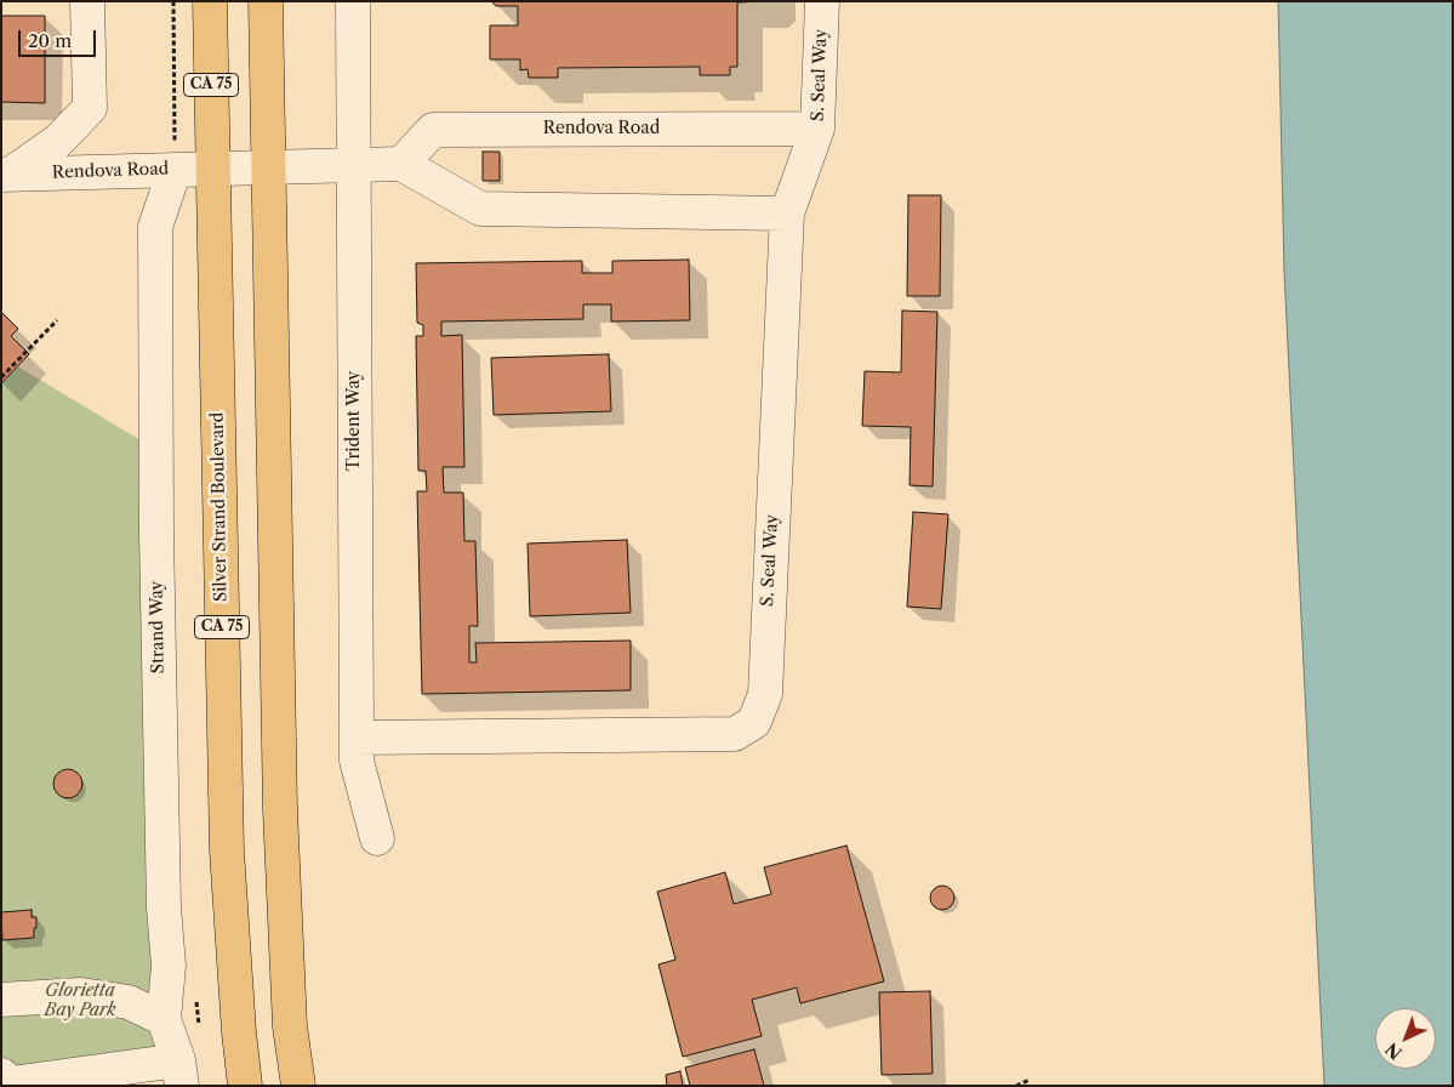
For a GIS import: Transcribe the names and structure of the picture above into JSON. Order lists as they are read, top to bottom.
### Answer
{
  "streets": {
    "highway": ["CA 75", "Silver Strand Boulevard"],
    "street": [
      "S. Seal Way",
      "Rendova Road",
      "Trident Way",
      "Strand Way"
    ]
  },
  "crossings": [
    ["S. Seal Way", "Rendova Road"],
    ["S. Seal Way", "Trident Way"],
    ["Rendova Road", "Trident Way"],
    ["Rendova Road", "Silver Strand Boulevard"],
    ["Rendova Road", "Strand Way"]
  ],
  "parks": ["Glorietta Bay Park"],
  "scale_bar": "20 m",
  "north": "bottom left"
}
